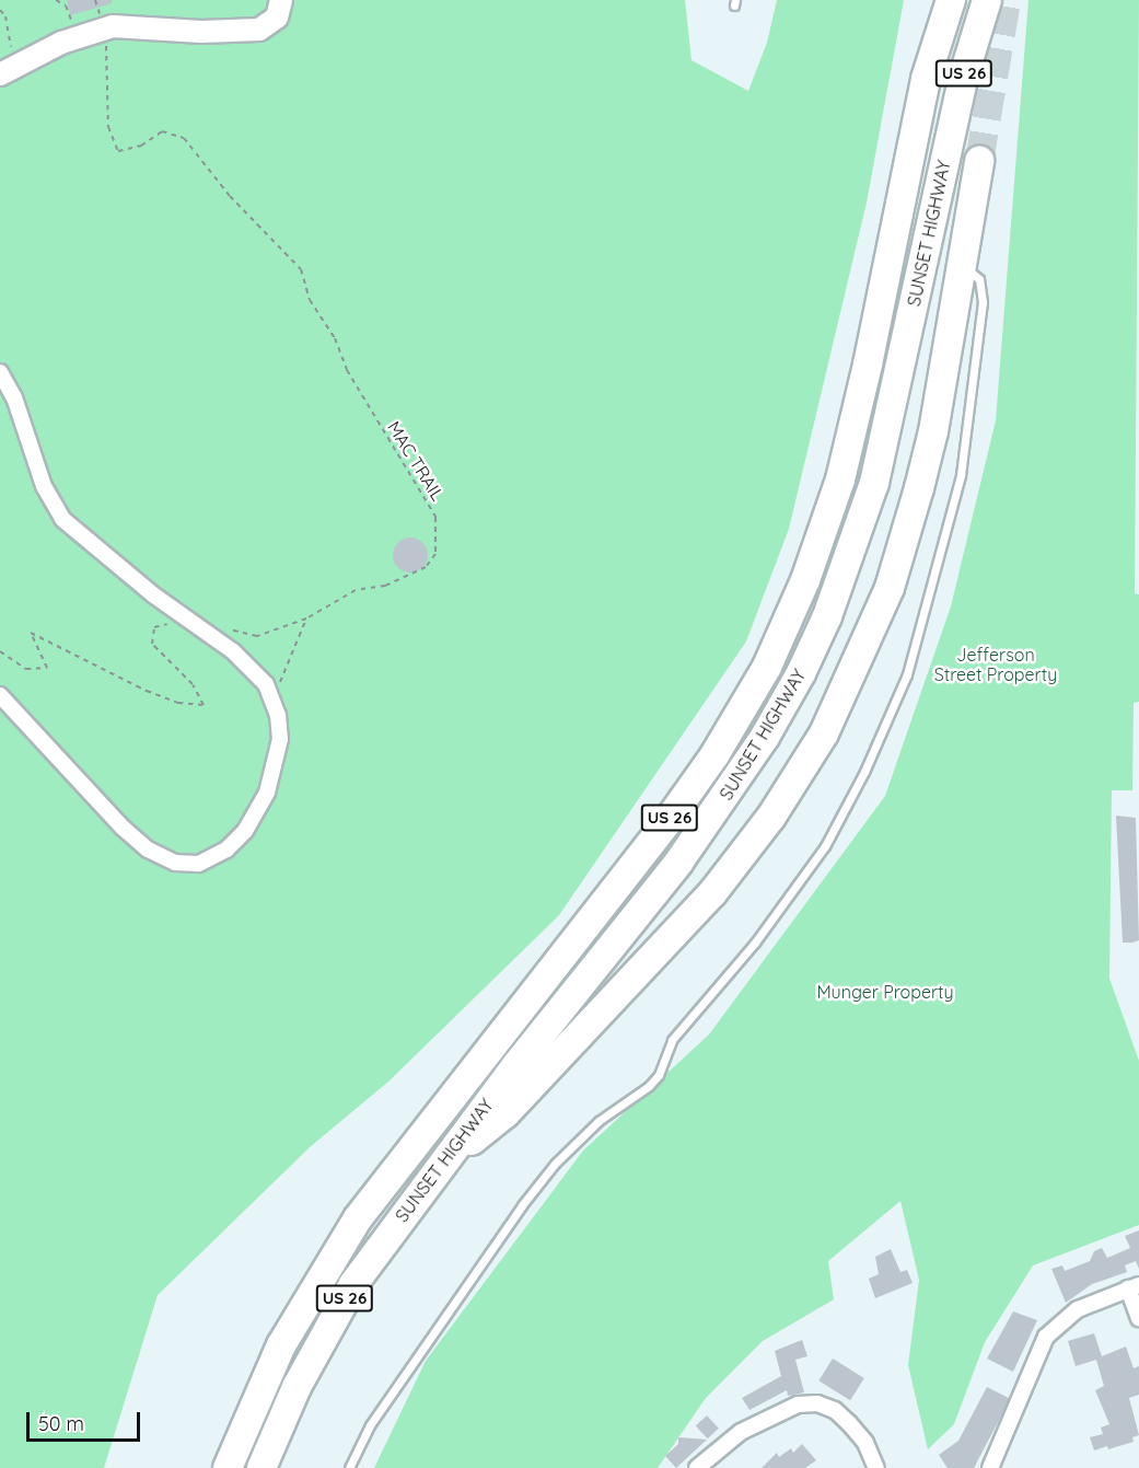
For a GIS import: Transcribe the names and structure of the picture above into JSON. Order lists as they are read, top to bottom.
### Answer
{
  "streets": {
    "highway": ["US 26", "SUNSET HIGHWAY"],
    "path": ["MAC TRAIL"]
  },
  "parks": ["Jefferson Street Property", "Munger Property"],
  "scale_bar": "50 m"
}
